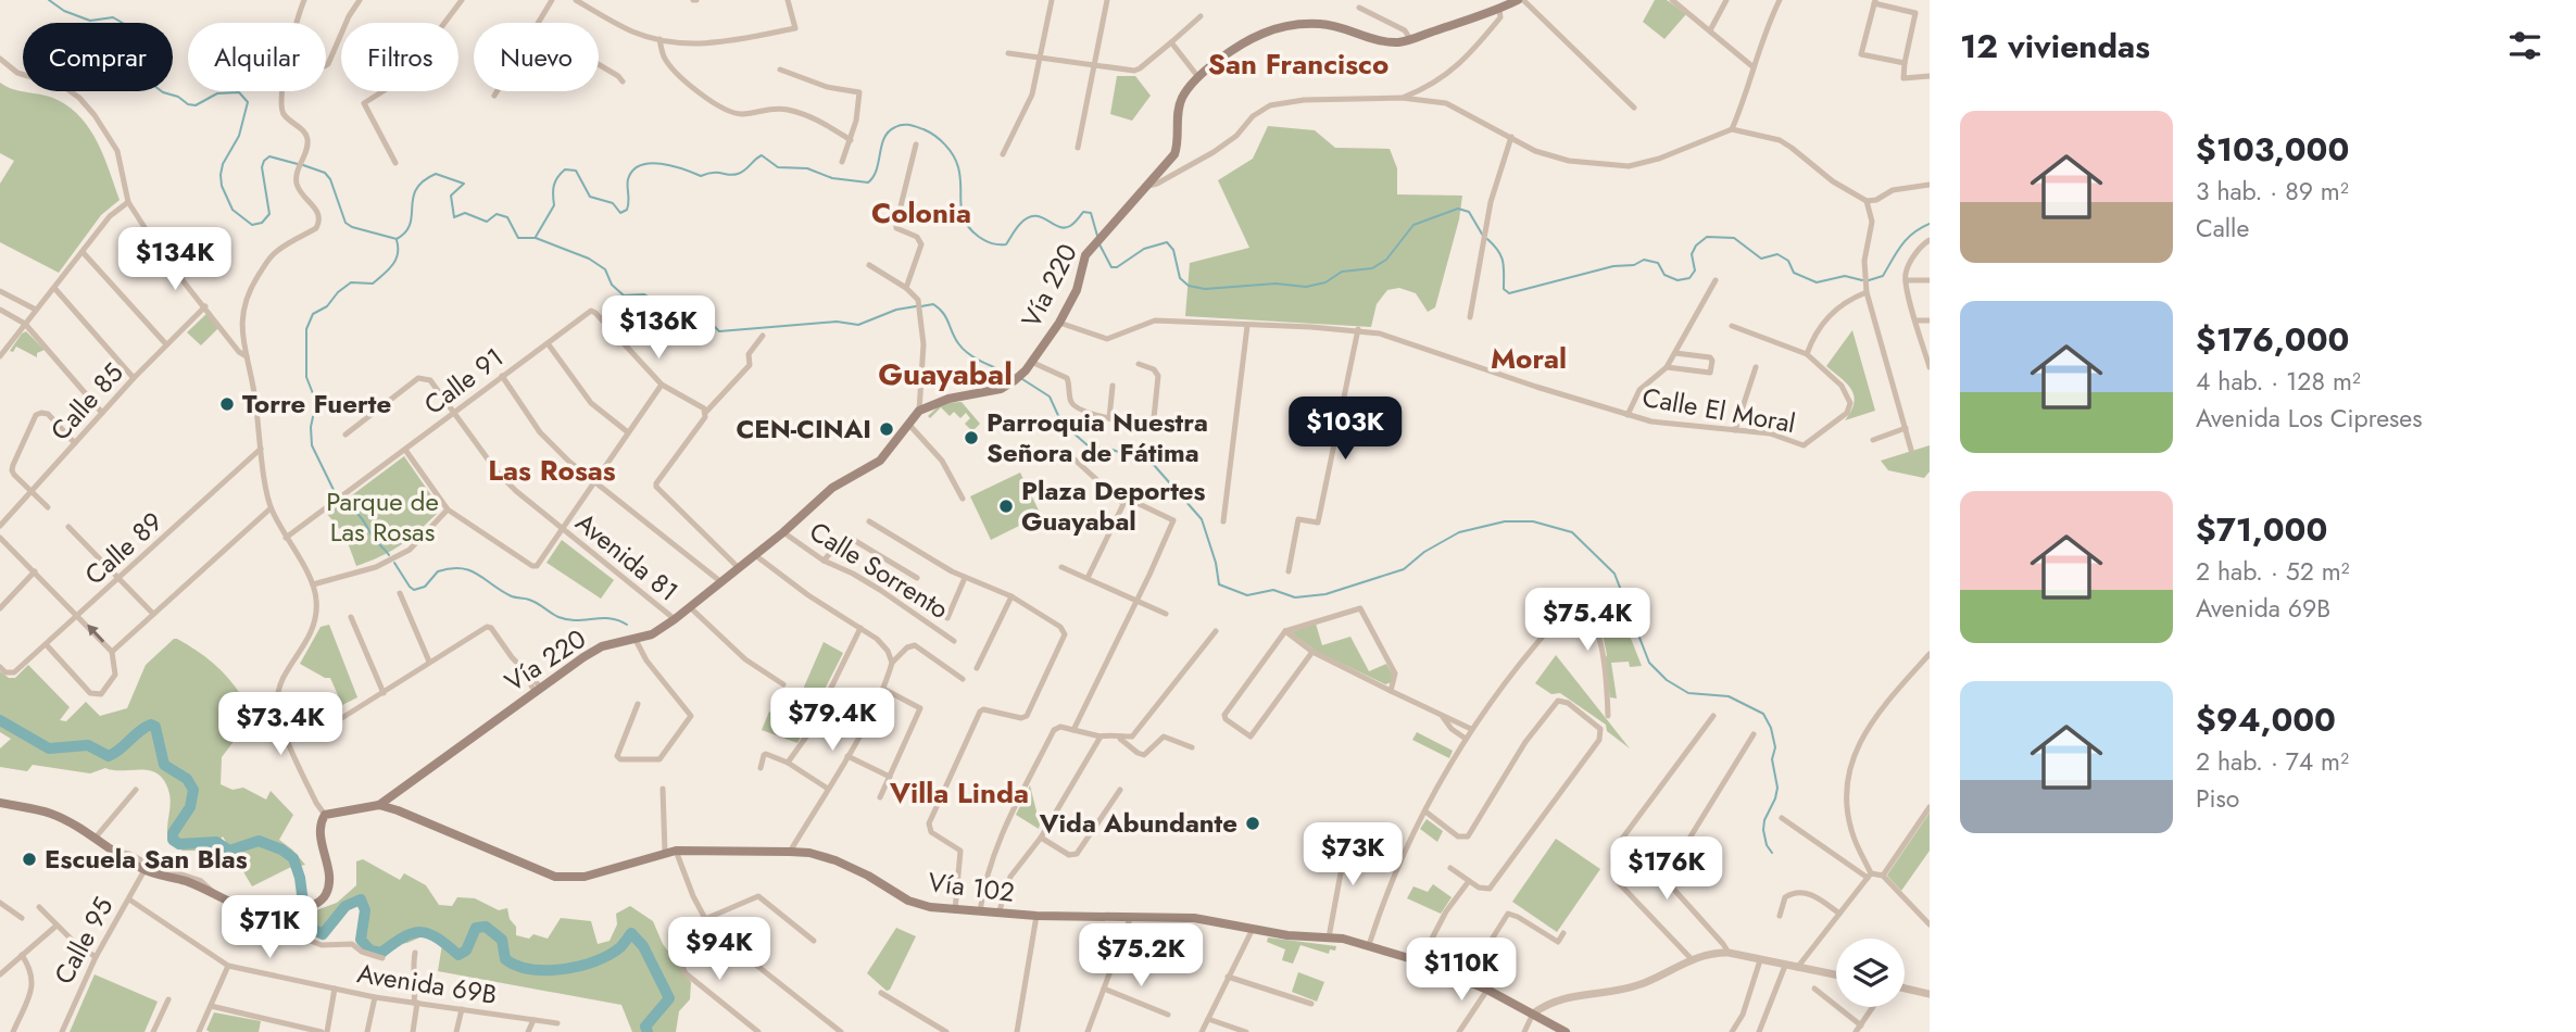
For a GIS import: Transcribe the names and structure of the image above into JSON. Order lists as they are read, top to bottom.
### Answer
{
  "streets": {
    "main road": ["Vía 220", "Vía 102"],
    "street": [
      "Calle 91",
      "Calle 85",
      "Calle El Moral",
      "Calle 89",
      "Avenida 81",
      "Calle Sorrento",
      "Calle 95",
      "Avenida 69B"
    ]
  },
  "crossings": [
    ["Vía 220", "Calle El Moral"],
    ["Vía 220", "Avenida 81"],
    ["Vía 220", "Calle Sorrento"],
    ["Vía 220", "Vía 102"],
    ["Calle 91", "Avenida 81"],
    ["Calle 95", "Avenida 69B"]
  ],
  "districts": [
    "San Francisco",
    "Colonia",
    "Moral",
    "Guayabal",
    "Las Rosas",
    "Villa Linda"
  ],
  "parks": ["Parque de Las Rosas"],
  "places": [
    "Torre Fuerte",
    "CEN-CINAI",
    "Parroquia Nuestra Señora de Fátima",
    "Plaza Deportes Guayabal",
    "Vida Abundante",
    "Escuela San Blas"
  ],
  "page": {
    "heading": "12 viviendas",
    "chip": [
      "Comprar",
      "Alquilar",
      "Filtros",
      "Nuevo"
    ],
    "list": [
      {
        "name": "$103,000",
        "note": "3 hab. · 89 m² · Calle"
      },
      {
        "name": "$176,000",
        "note": "4 hab. · 128 m² · Avenida Los Cipreses"
      },
      {
        "name": "$71,000",
        "note": "2 hab. · 52 m² · Avenida 69B"
      },
      {
        "name": "$94,000",
        "note": "2 hab. · 74 m² · Piso"
      }
    ],
    "price": [
      "$134K",
      "$136K",
      "$103K",
      "$75.4K",
      "$79.4K",
      "$73.4K",
      "$73K",
      "$176K",
      "$71K",
      "$94K",
      "$75.2K",
      "$110K"
    ]
  }
}
